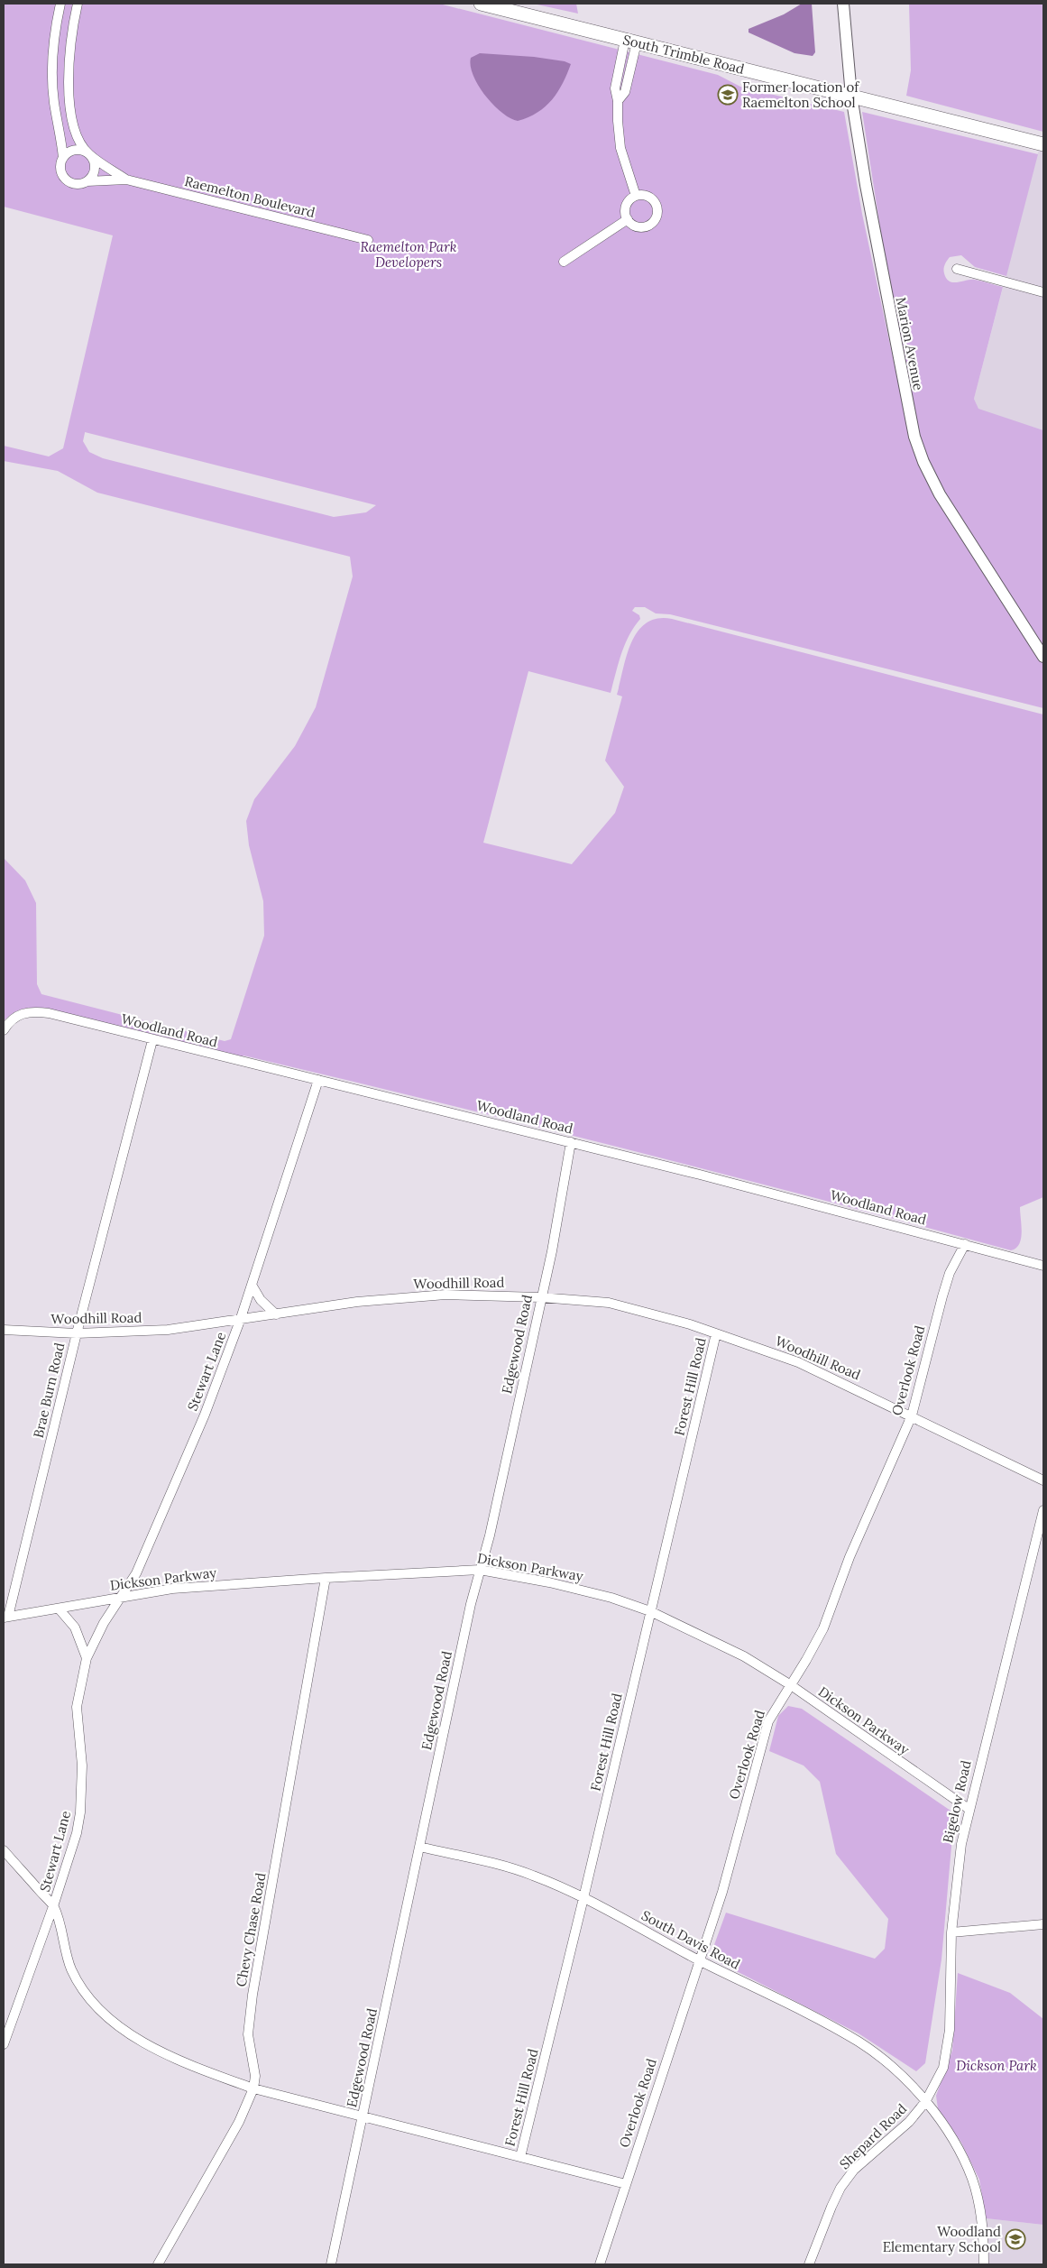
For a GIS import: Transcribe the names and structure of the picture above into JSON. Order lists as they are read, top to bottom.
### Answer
{
  "streets": {
    "main road": ["South Trimble Road"],
    "street": [
      "Raemelton Boulevard",
      "Marion Avenue",
      "Woodland Road",
      "Woodhill Road",
      "Edgewood Road",
      "Overlook Road",
      "Stewart Lane",
      "Forest Hill Road",
      "Brae Burn Road",
      "Dickson Parkway",
      "Bigelow Road",
      "Chevy Chase Road",
      "South Davis Road",
      "Shepard Road"
    ]
  },
  "crossings": [
    ["South Trimble Road", "Marion Avenue"],
    ["Woodland Road", "Edgewood Road"],
    ["Woodland Road", "Overlook Road"],
    ["Woodland Road", "Stewart Lane"],
    ["Woodland Road", "Brae Burn Road"],
    ["Woodhill Road", "Edgewood Road"],
    ["Woodhill Road", "Overlook Road"],
    ["Woodhill Road", "Stewart Lane"],
    ["Woodhill Road", "Forest Hill Road"],
    ["Woodhill Road", "Brae Burn Road"],
    ["Edgewood Road", "Dickson Parkway"],
    ["Edgewood Road", "South Davis Road"],
    ["Overlook Road", "Dickson Parkway"],
    ["Overlook Road", "South Davis Road"],
    ["Stewart Lane", "Dickson Parkway"],
    ["Forest Hill Road", "Dickson Parkway"],
    ["Forest Hill Road", "South Davis Road"],
    ["Brae Burn Road", "Dickson Parkway"],
    ["Dickson Parkway", "Bigelow Road"],
    ["Dickson Parkway", "Chevy Chase Road"],
    ["Bigelow Road", "South Davis Road"],
    ["Bigelow Road", "Shepard Road"],
    ["South Davis Road", "Shepard Road"]
  ],
  "parks": ["Raemelton Park Developers", "Dickson Park"],
  "places": {
    "school or university": ["Former location of Raemelton School", "Woodland Elementary School"]
  }
}
